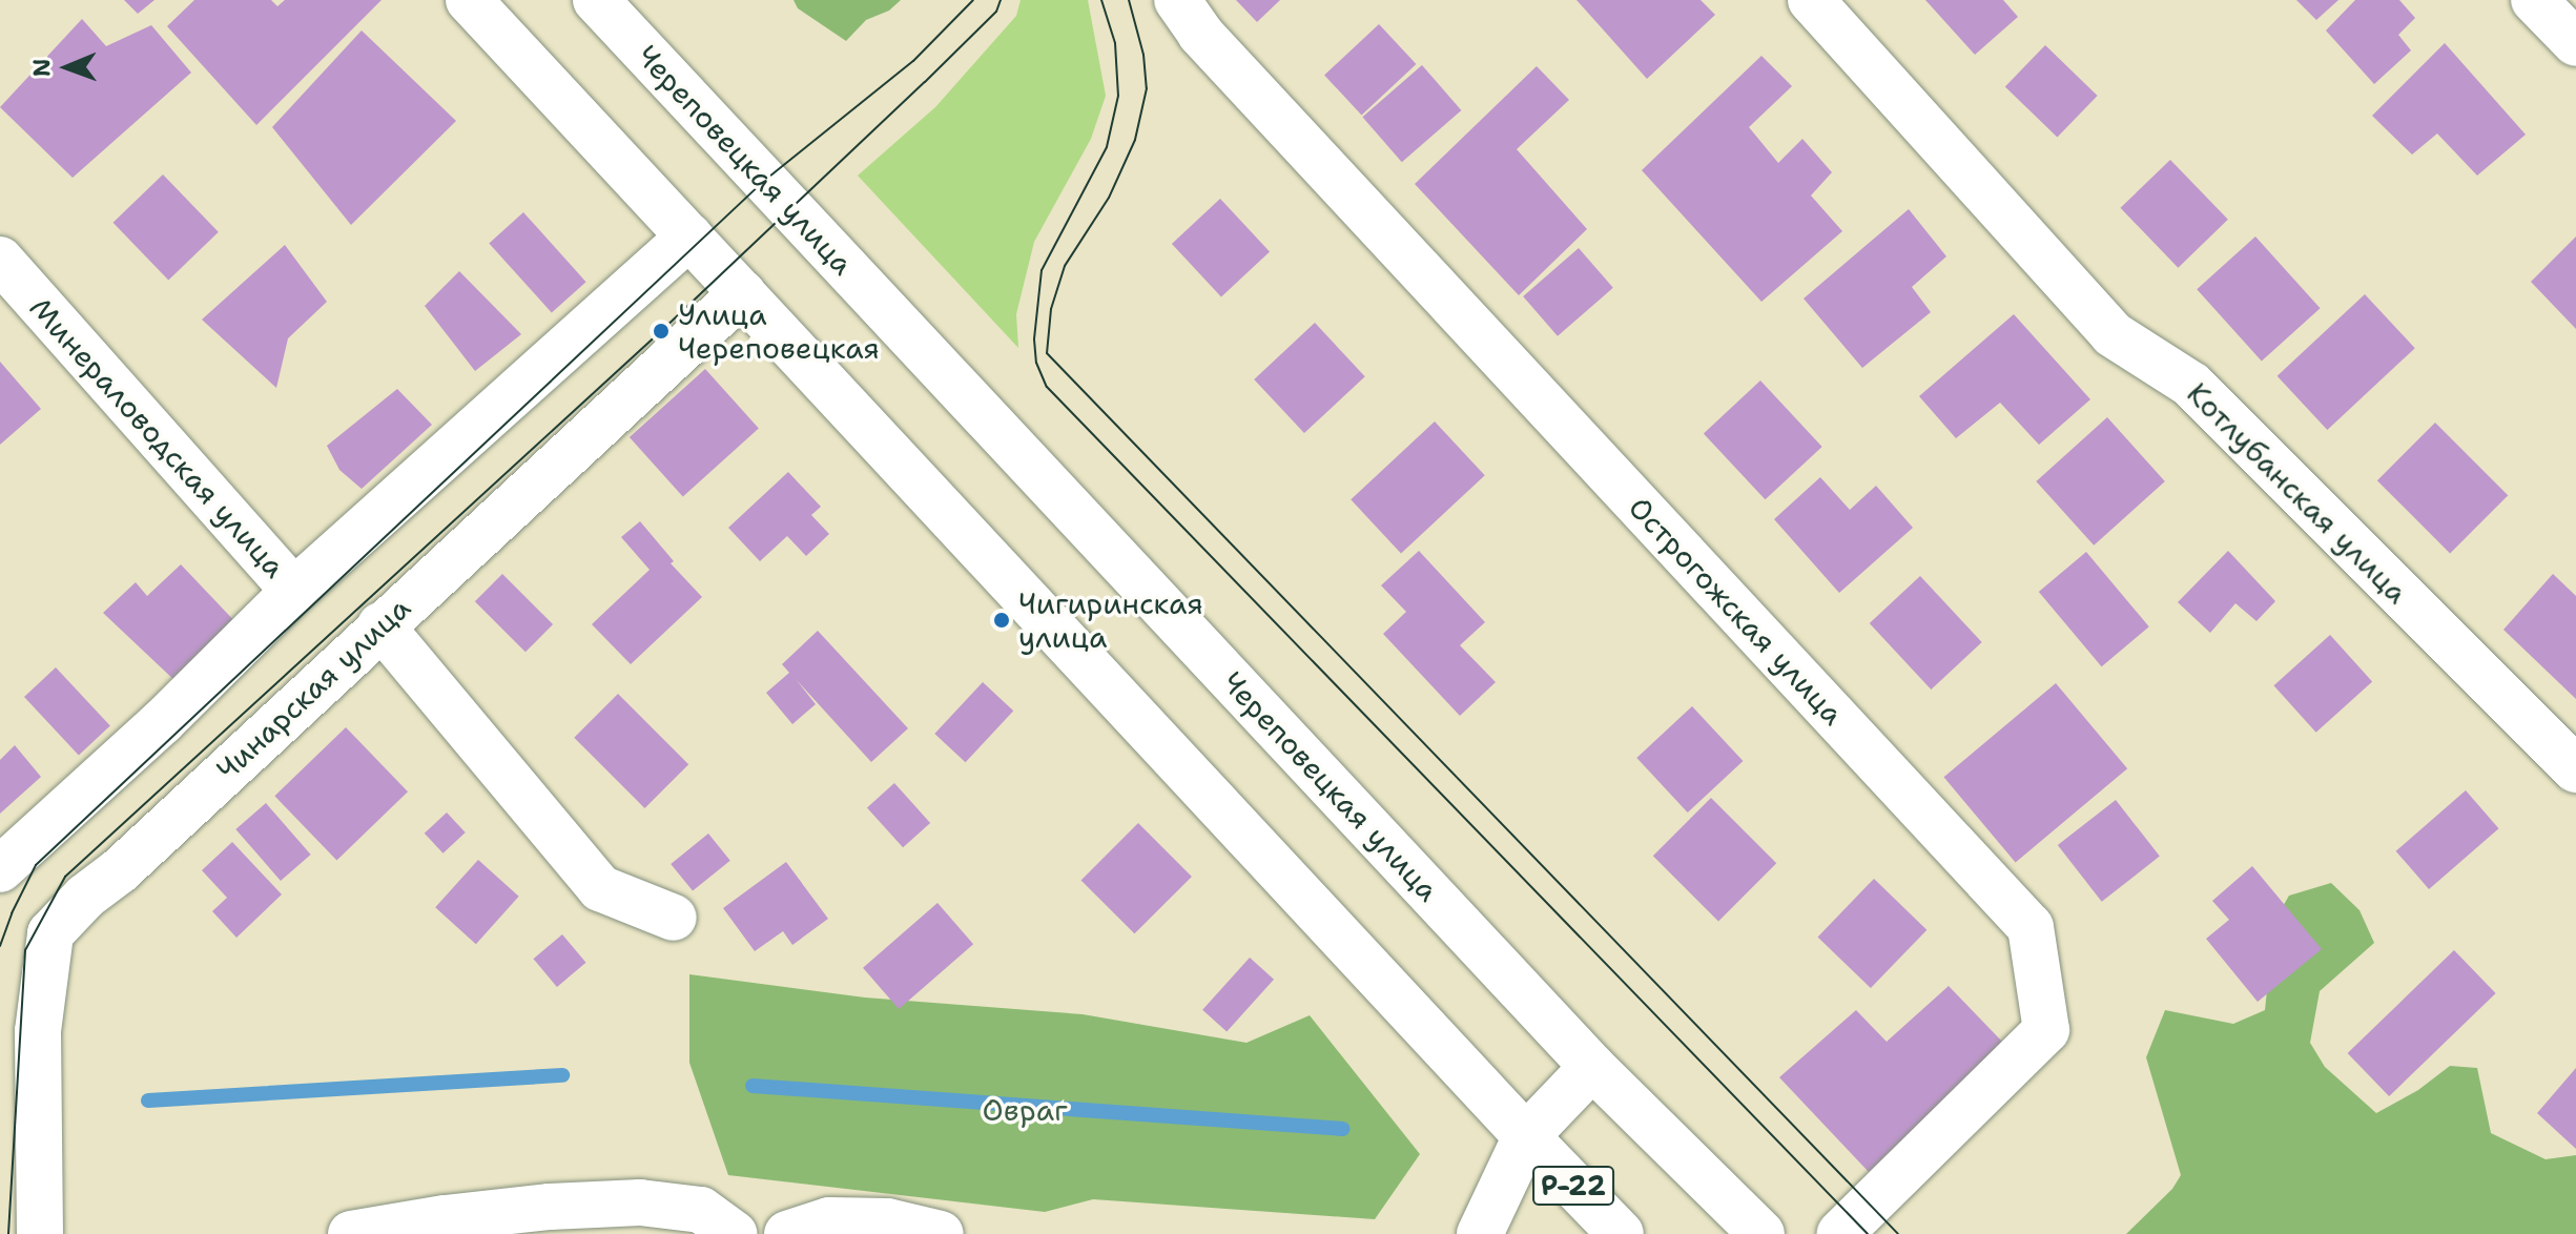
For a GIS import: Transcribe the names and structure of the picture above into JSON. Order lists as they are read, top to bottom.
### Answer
{
  "streets": {
    "main road": [
      "Череповецкая улица",
      "Минераловодская улица",
      "Котлубанская улица",
      "Острогожская улица",
      "Чинарская улица",
      "Р-22"
    ]
  },
  "crossings": [
    ["Чинарская улица", "Р-22"]
  ],
  "parks": ["Овраг"],
  "places": ["Улица Череповецкая", "Чигиринская улица"],
  "north": "left"
}
